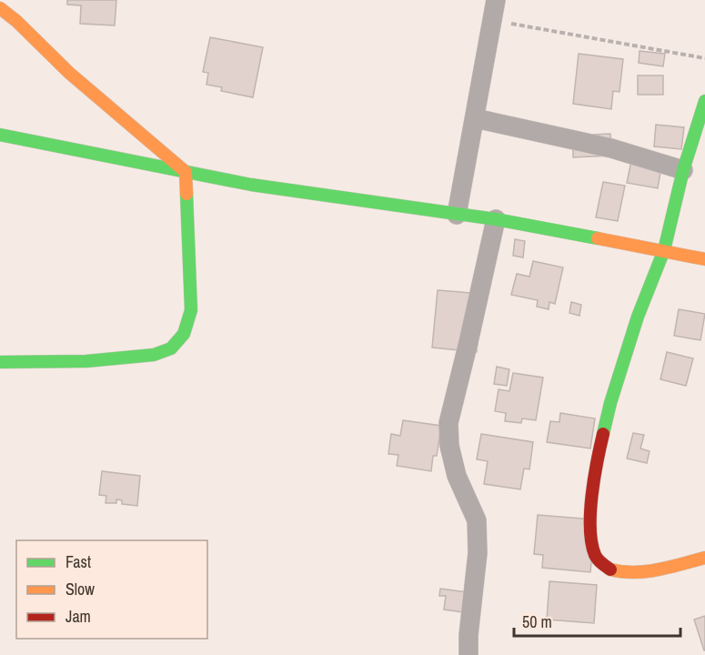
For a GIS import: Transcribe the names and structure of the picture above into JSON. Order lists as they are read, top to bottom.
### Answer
{
  "legend": ["Fast", "Slow", "Jam"],
  "scale_bar": "50 m"
}
